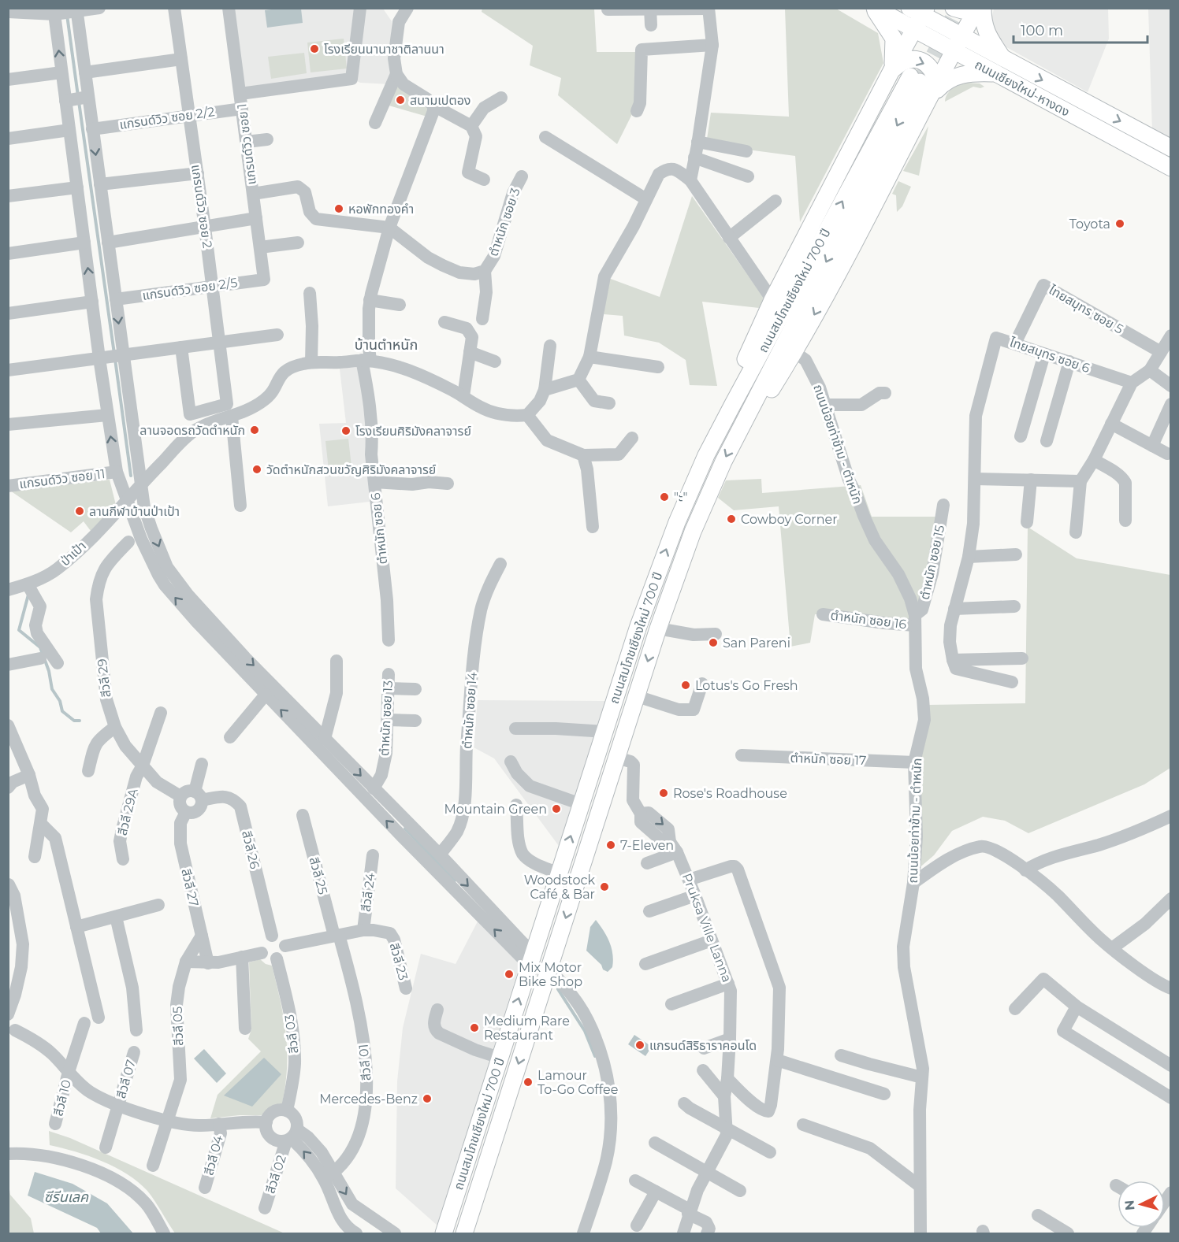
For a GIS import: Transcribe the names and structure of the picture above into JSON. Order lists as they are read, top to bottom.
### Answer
{
  "streets": {
    "main road": ["ถนนเชียงใหม่-หางดง", "ถนนสมโภชเชียงใหม่ 700 ปี"],
    "street": [
      "แกรนด์วิว ซอย 2/2",
      "แกรนด์วิว ซอย 1",
      "แกรนด์วิว ซอย 2",
      "ตำหนัก ซอย 3",
      "แกรนด์วิว ซอย 2/5",
      "ไทยสมุทร ซอย 5",
      "ไทยสมุทร ซอย 6",
      "ถนนน้อยท่าข้าม - ตำหนัก",
      "แกรนด์วิว ซอย 11",
      "ตำหนัก ซอย 6",
      "ป่าเป้า",
      "ตำหนัก ซอย 15",
      "ตำหนัก ซอย 16",
      "สีวลี 29",
      "ตำหนัก ซอย 14",
      "ตำหนัก ซอย 13",
      "ตำหนัก ซอย 17",
      "สีวลี 29A",
      "สีวลี 26",
      "สีวลี 25",
      "สีวลี 27",
      "สีวลี 24",
      "Pruksa Ville Lanna",
      "สีวลี 23",
      "สีวลี 05",
      "สีวลี 03",
      "สีวลี 01",
      "สีวลี 07",
      "สีวลี 10",
      "สีวลี 04",
      "สีวลี 02"
    ]
  },
  "crossings": [
    ["แกรนด์วิว ซอย 2/2", "แกรนด์วิว ซอย 1"],
    ["แกรนด์วิว ซอย 2/2", "แกรนด์วิว ซอย 2"],
    ["แกรนด์วิว ซอย 1", "แกรนด์วิว ซอย 2/5"],
    ["แกรนด์วิว ซอย 2", "แกรนด์วิว ซอย 2/5"],
    ["แกรนด์วิว ซอย 2", "ป่าเป้า"],
    ["ตำหนัก ซอย 3", "ตำหนัก ซอย 6"],
    ["ถนนสมโภชเชียงใหม่ 700 ปี", "Pruksa Ville Lanna"],
    ["ไทยสมุทร ซอย 5", "ไทยสมุทร ซอย 6"],
    ["ถนนน้อยท่าข้าม - ตำหนัก", "ตำหนัก ซอย 15"],
    ["ถนนน้อยท่าข้าม - ตำหนัก", "ตำหนัก ซอย 16"],
    ["ถนนน้อยท่าข้าม - ตำหนัก", "ตำหนัก ซอย 17"],
    ["ตำหนัก ซอย 15", "ตำหนัก ซอย 16"],
    ["สีวลี 29", "สีวลี 29A"],
    ["สีวลี 29", "สีวลี 26"],
    ["สีวลี 29", "สีวลี 27"],
    ["สีวลี 26", "สีวลี 27"],
    ["สีวลี 26", "สีวลี 03"],
    ["สีวลี 25", "สีวลี 01"],
    ["สีวลี 27", "สีวลี 05"],
    ["สีวลี 24", "สีวลี 23"],
    ["สีวลี 03", "สีวลี 02"]
  ],
  "districts": ["บ้านตำหนัก"],
  "water": ["ซีรีนเลค"],
  "places": [
    "โรงเรียนนานาชาติลานนา",
    "สนามเปตอง",
    "หอพักทองคำ",
    "Toyota",
    "ลานจอดรถวัดตำหนัก",
    "โรงเรียนศิริมังคลาจารย์",
    "วัดตำหนักสวนขวัญศิริมังคลาจารย์",
    "\"ะ\"",
    "ลานกีฬาบ้านป่าเป้า",
    "Cowboy Corner",
    "San Pareni",
    "Lotus's Go Fresh",
    "Rose's Roadhouse",
    "Mountain Green",
    "7-Eleven",
    "Woodstock Café & Bar",
    "Mix Motor Bike Shop",
    "Medium Rare Restaurant",
    "แกรนด์สิริธาราคอนโด",
    "Lamour To-Go Coffee",
    "Mercedes-Benz"
  ],
  "scale_bar": "100 m",
  "north": "left"
}
